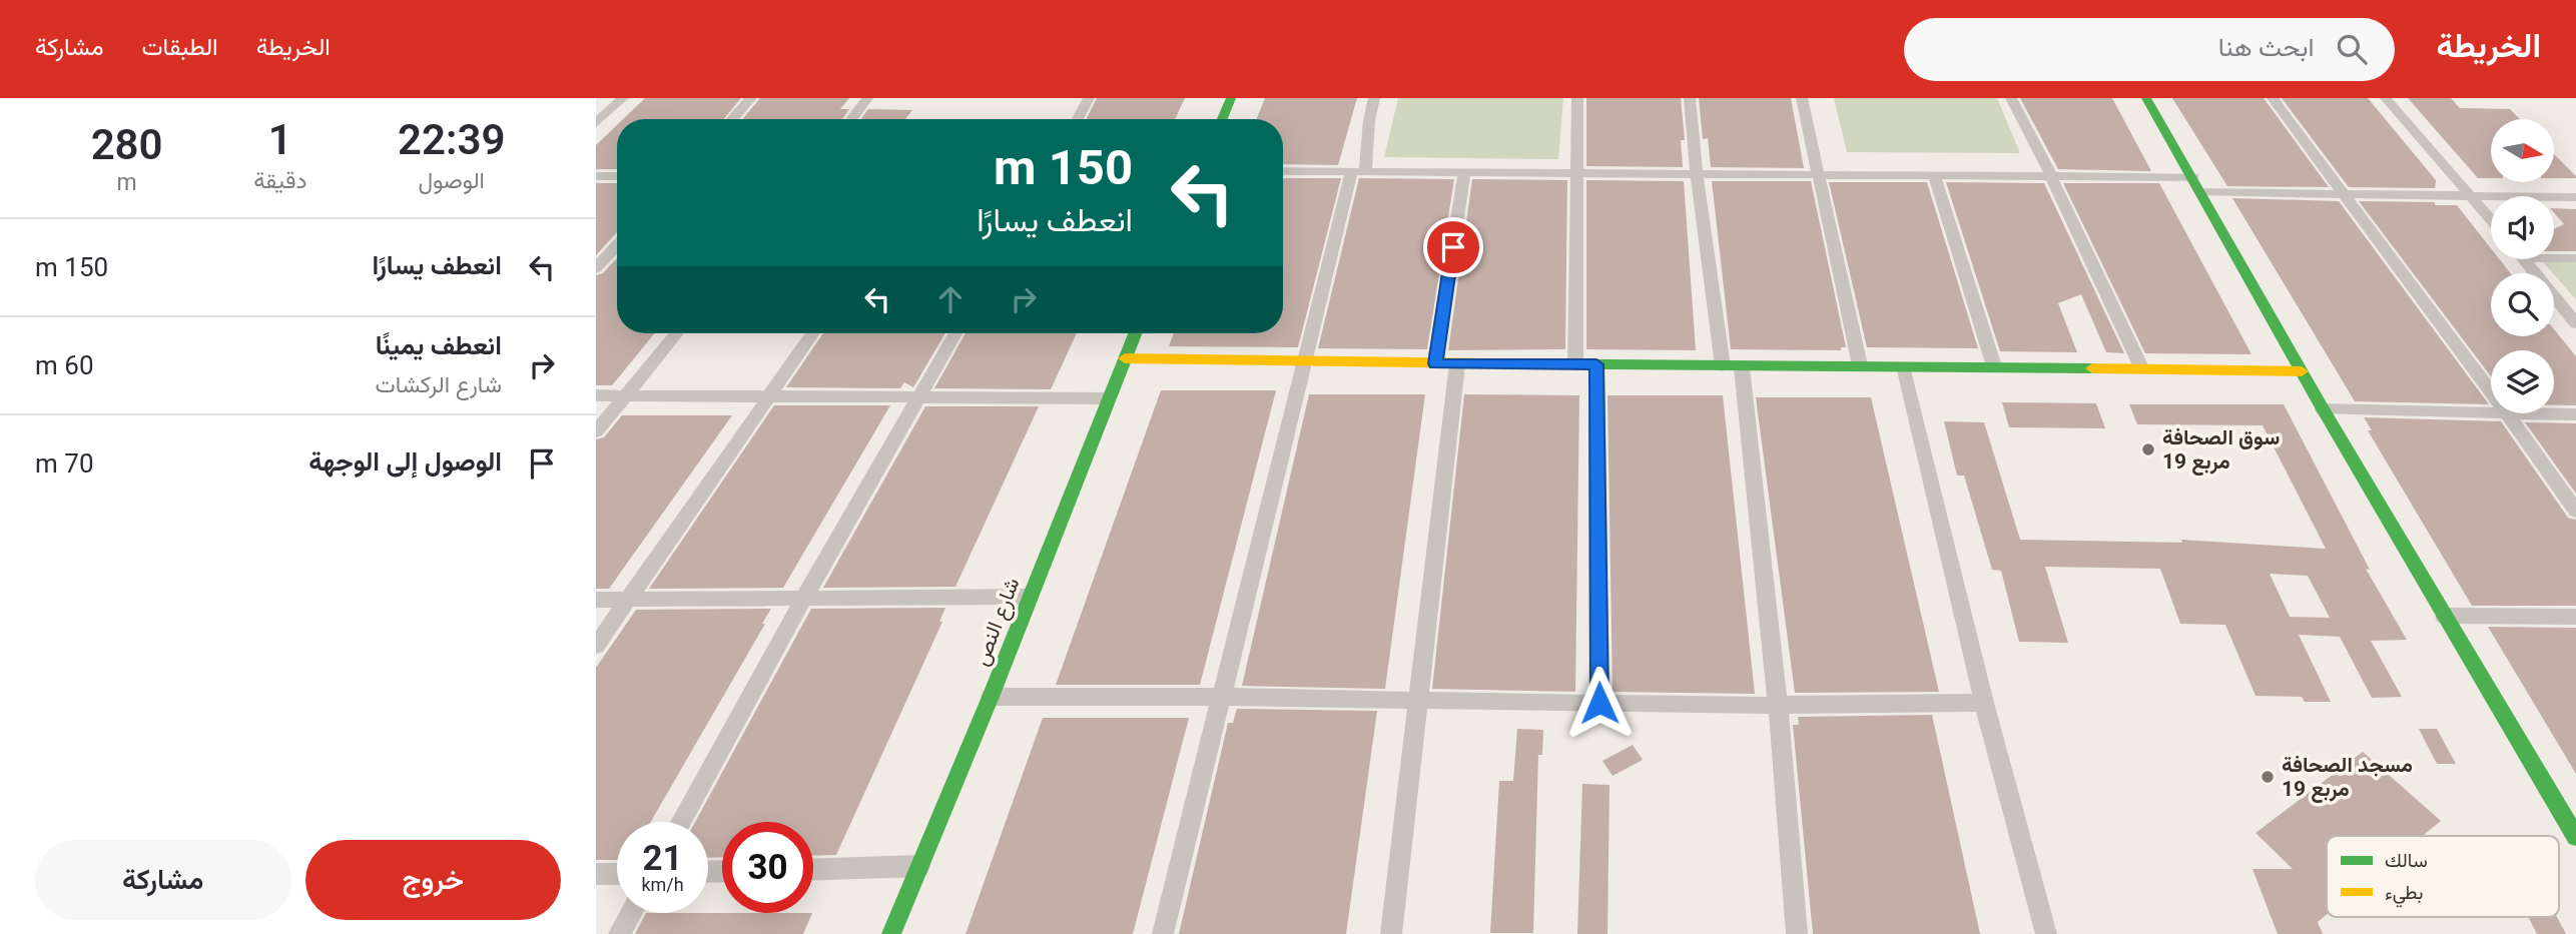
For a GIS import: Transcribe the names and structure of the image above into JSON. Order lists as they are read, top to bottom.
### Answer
{
  "streets": {
    "street": ["شارع النص"]
  },
  "places": ["سوق الصحافة مربع 19", "مسجد الصحافة مربع 19"],
  "legend": ["سالك", "بطيء"],
  "north": "right",
  "page": {
    "header": "الخريطة",
    "search": "ابحث هنا",
    "nav": ["الخريطة", "الطبقات", "مشاركة"],
    "eta": [
      "22:39",
      "الوصول",
      "1",
      "دقيقة",
      "280",
      "m"
    ],
    "turn": ["150 m", "انعطف يسارًا"],
    "list": [
      {
        "name": "انعطف يسارًا",
        "value": "150 m"
      },
      {
        "name": "انعطف يمينًا",
        "note": "شارع الركشات",
        "value": "60 m"
      },
      {
        "name": "الوصول إلى الوجهة",
        "value": "70 m"
      }
    ],
    "speed": "21 km/h",
    "limit": "30",
    "buttons": ["خروج", "مشاركة"]
  }
}
